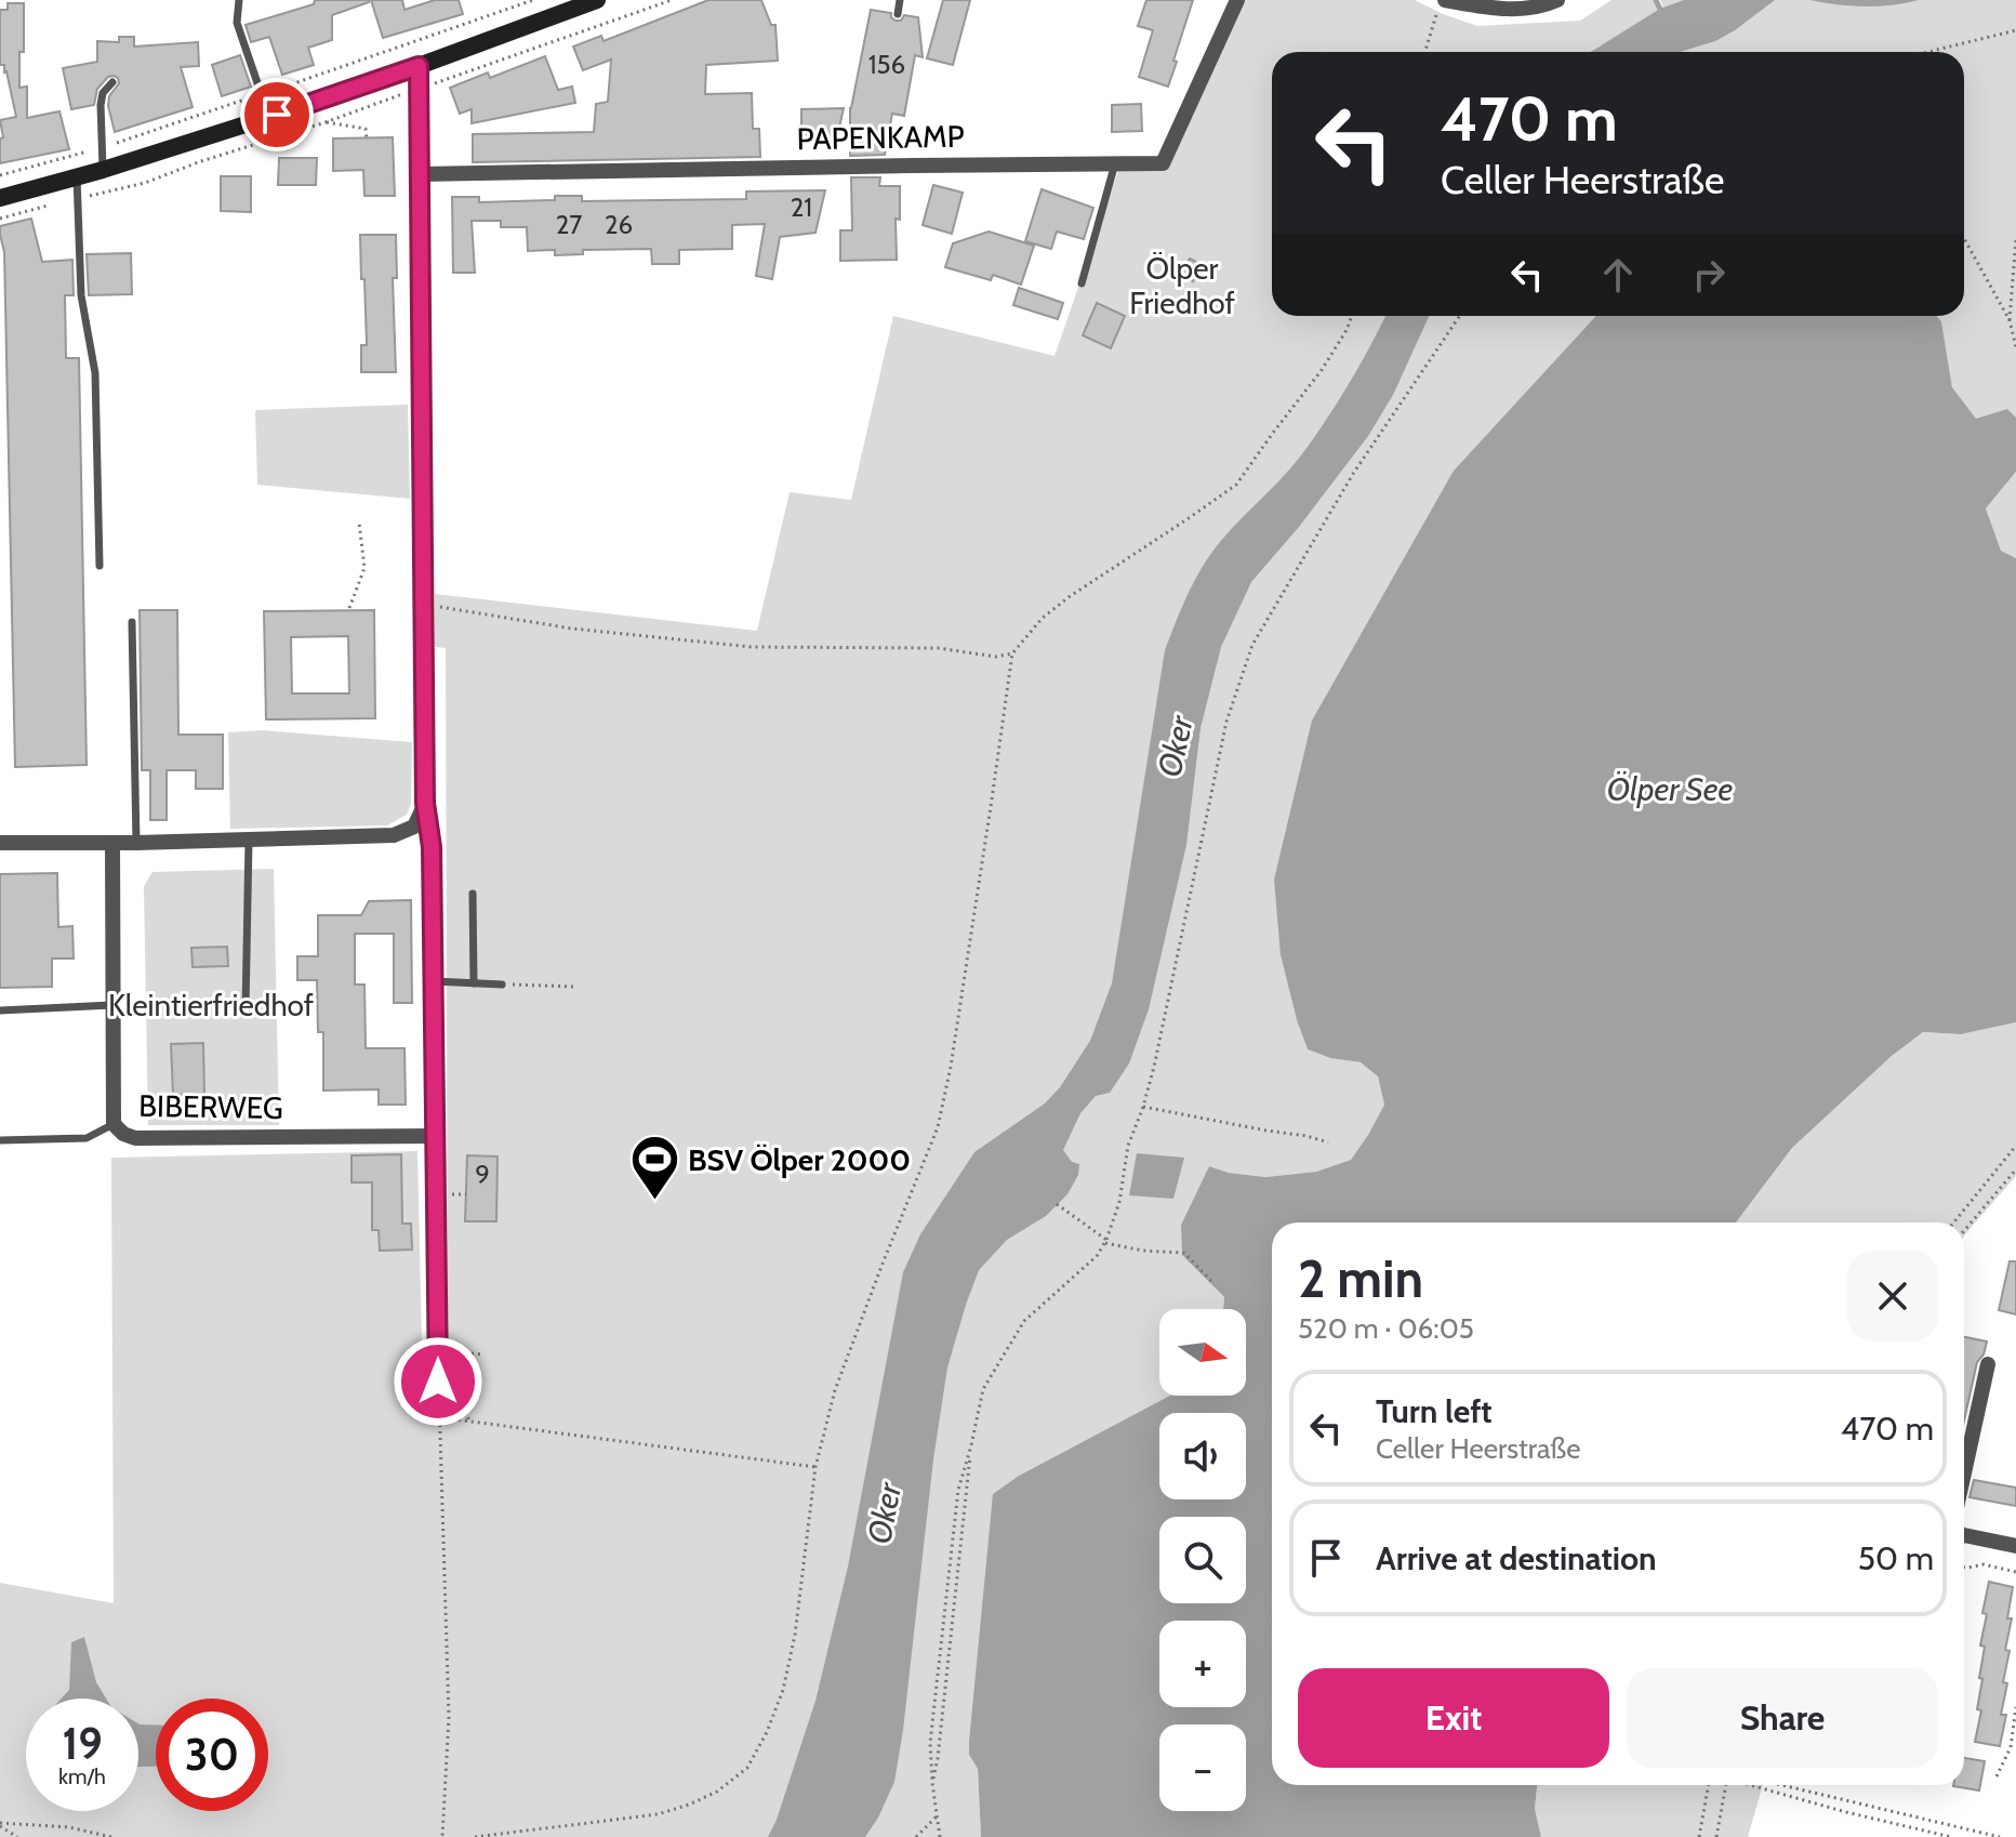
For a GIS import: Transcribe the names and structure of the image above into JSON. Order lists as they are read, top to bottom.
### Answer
{
  "streets": {
    "street": ["PAPENKAMP", "BIBERWEG"]
  },
  "water": ["Oker", "Ölper See"],
  "parks": ["Ölper Friedhof", "Kleintierfriedhof"],
  "places": {
    "sports": ["BSV Ölper 2000"]
  },
  "house_numbers": [
    "156",
    "21",
    "27",
    "26",
    "9"
  ],
  "north": "right",
  "page": {
    "turn": ["470 m", "Celler Heerstraße"],
    "heading": ["2 min", "520 m · 06:05"],
    "map_buttons": ["+", "−"],
    "list": [
      {
        "name": "Turn left",
        "note": "Celler Heerstraße",
        "value": "470 m"
      },
      {
        "name": "Arrive at destination",
        "value": "50 m"
      }
    ],
    "buttons": ["Exit", "Share"],
    "speed": "19 km/h",
    "limit": "30"
  }
}
